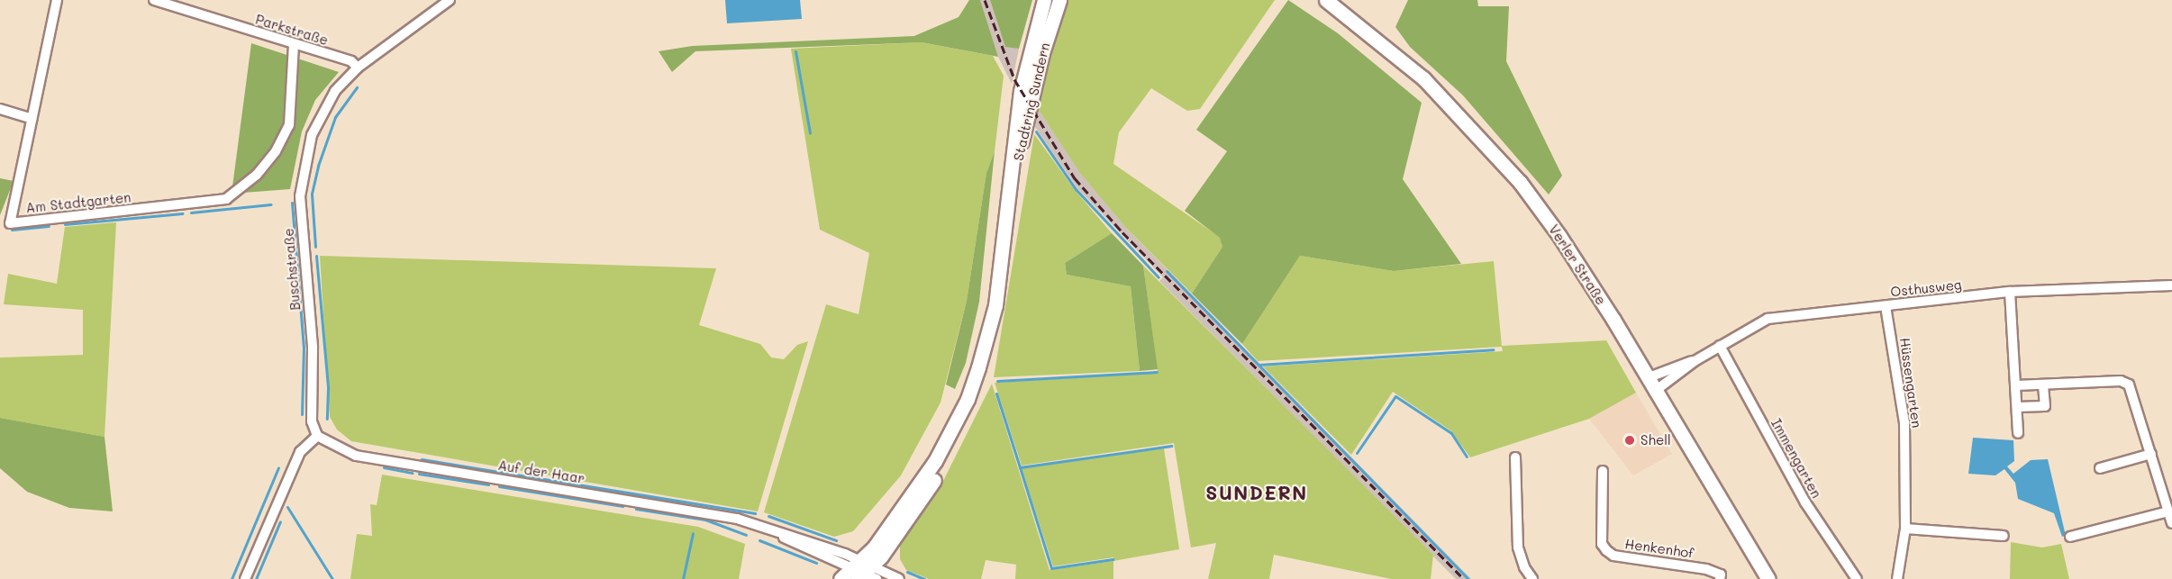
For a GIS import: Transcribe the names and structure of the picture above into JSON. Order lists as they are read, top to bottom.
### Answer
{
  "streets": {
    "main road": ["Stadtring Sundern", "Verler Straße"],
    "street": [
      "Parkstraße",
      "Am Stadtgarten",
      "Buschstraße",
      "Osthusweg",
      "Hüssengarten",
      "Immengarten",
      "Auf der Haar",
      "Henkenhof"
    ]
  },
  "crossings": [
    ["Parkstraße", "Am Stadtgarten"],
    ["Parkstraße", "Buschstraße"],
    ["Stadtring Sundern", "Auf der Haar"],
    ["Verler Straße", "Osthusweg"],
    ["Buschstraße", "Auf der Haar"],
    ["Osthusweg", "Hüssengarten"],
    ["Osthusweg", "Immengarten"]
  ],
  "districts": ["SUNDERN"],
  "places": ["Shell"]
}
